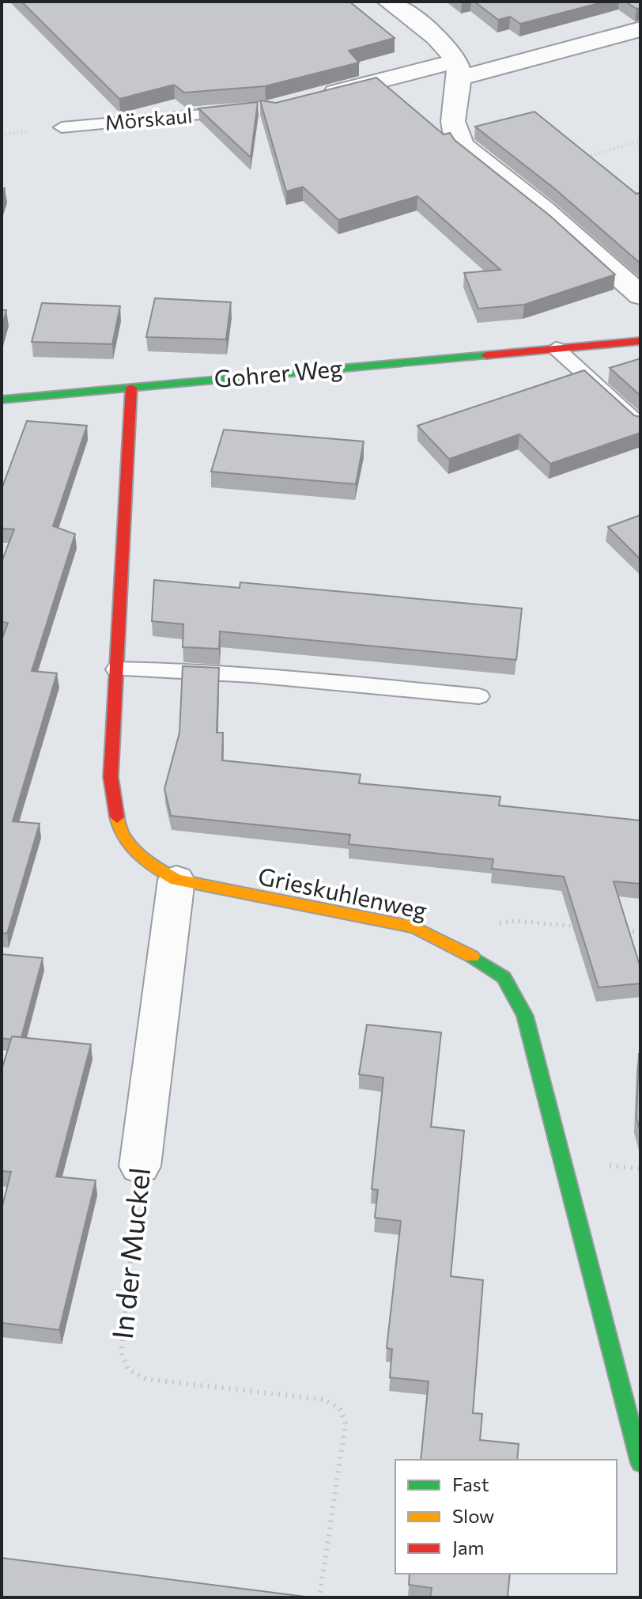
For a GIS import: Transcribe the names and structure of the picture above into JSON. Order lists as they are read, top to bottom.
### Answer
{
  "streets": {
    "street": ["Gohrer Weg", "Grieskuhlenweg", "In der Muckel"],
    "lane": ["Mörskaul"]
  },
  "crossings": [
    ["Gohrer Weg", "Grieskuhlenweg"],
    ["Grieskuhlenweg", "In der Muckel"]
  ],
  "legend": ["Fast", "Slow", "Jam"]
}
